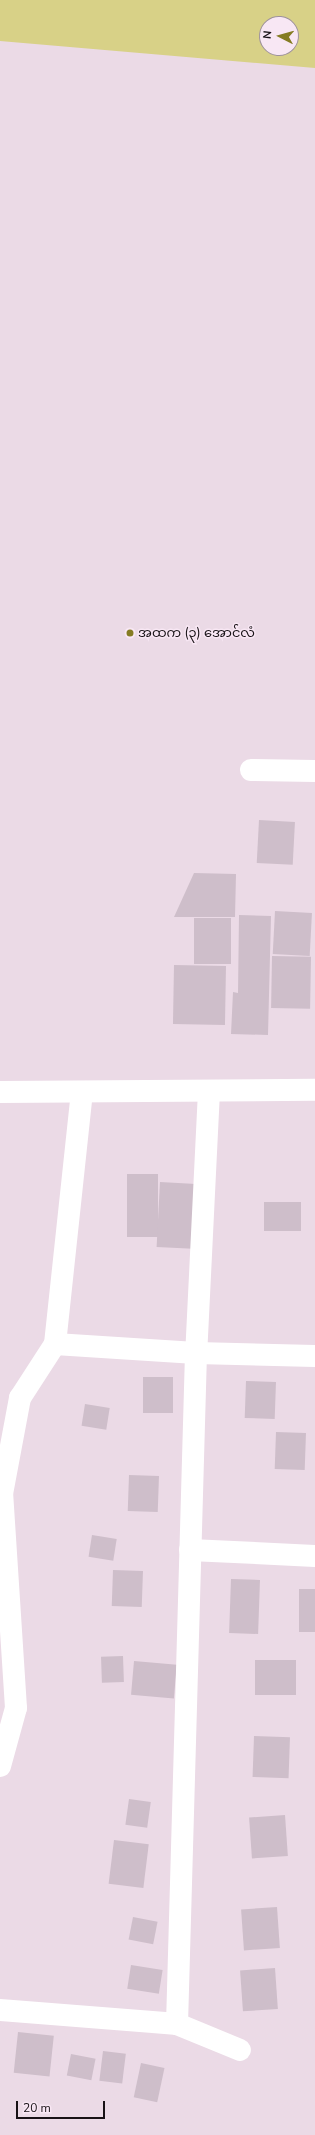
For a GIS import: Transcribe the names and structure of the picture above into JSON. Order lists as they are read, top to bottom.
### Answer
{
  "places": ["အထက (၃) အောင်လံ"],
  "scale_bar": "20 m",
  "north": "left"
}
